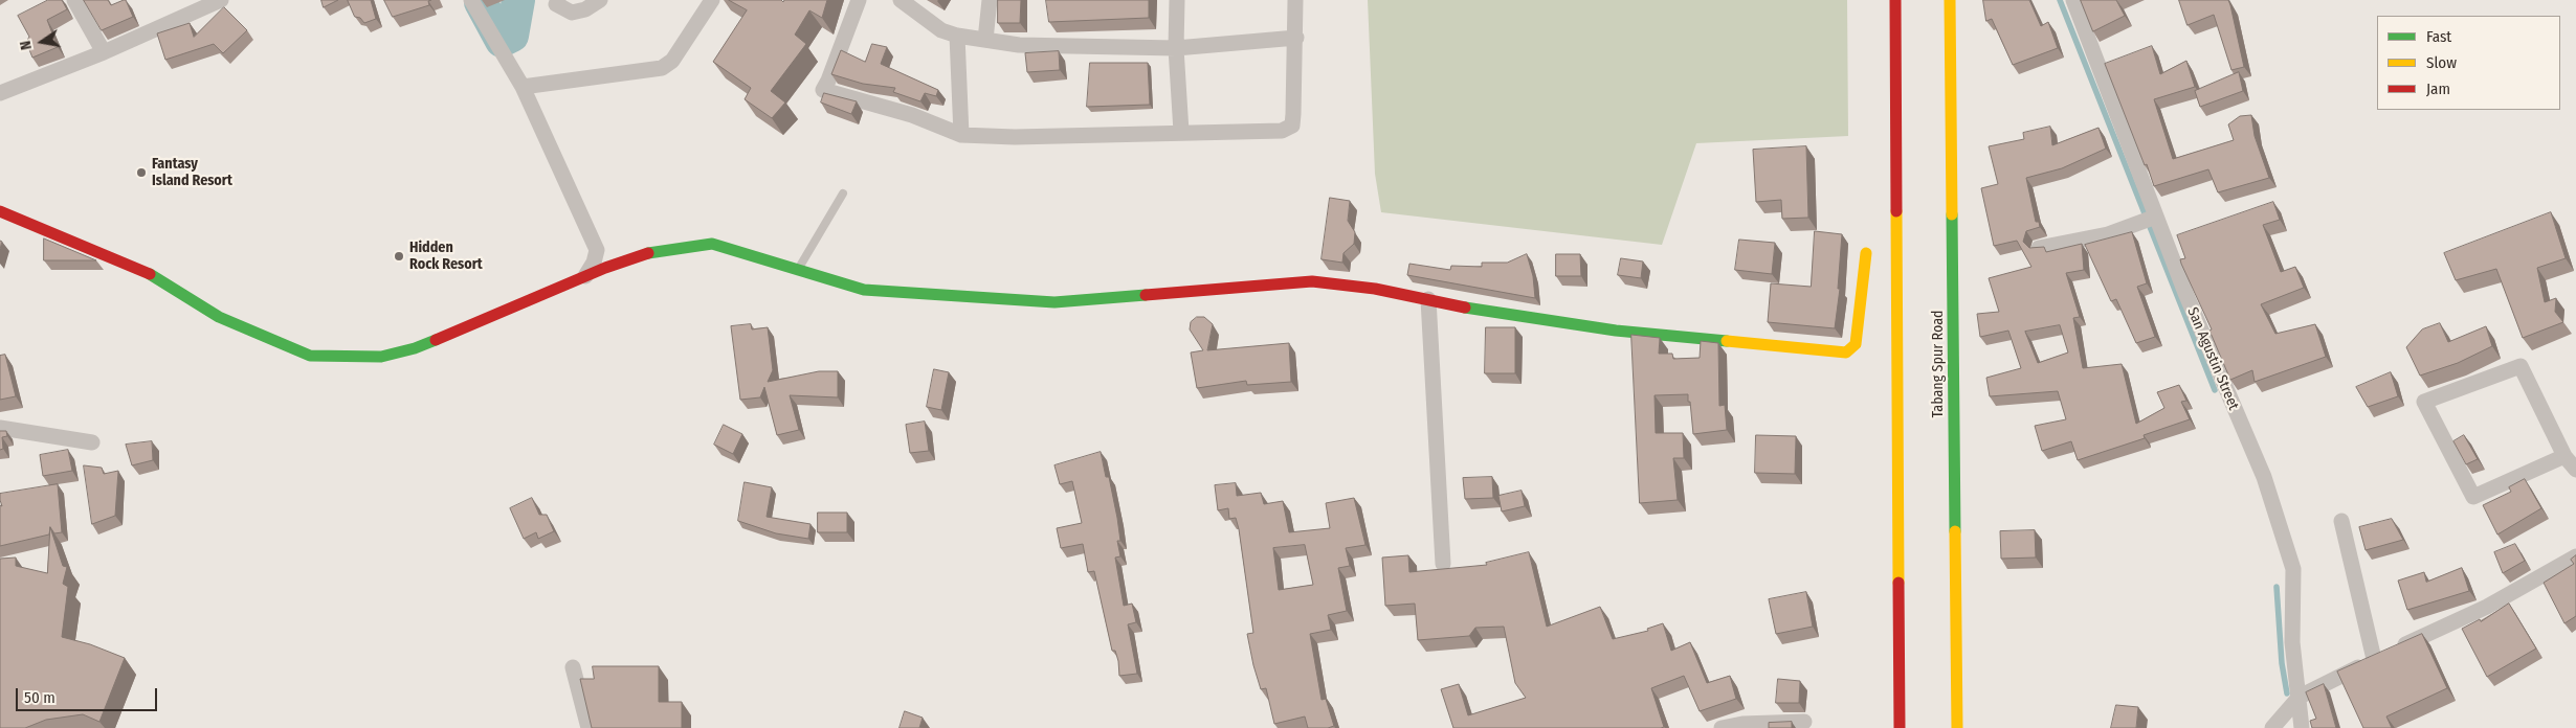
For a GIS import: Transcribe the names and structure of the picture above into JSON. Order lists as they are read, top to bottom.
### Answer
{
  "streets": {
    "main road": ["Tabang Spur Road"],
    "street": ["San Agustin Street"]
  },
  "places": ["Fantasy Island Resort", "Hidden Rock Resort"],
  "legend": ["Fast", "Slow", "Jam"],
  "scale_bar": "50 m",
  "north": "left"
}
